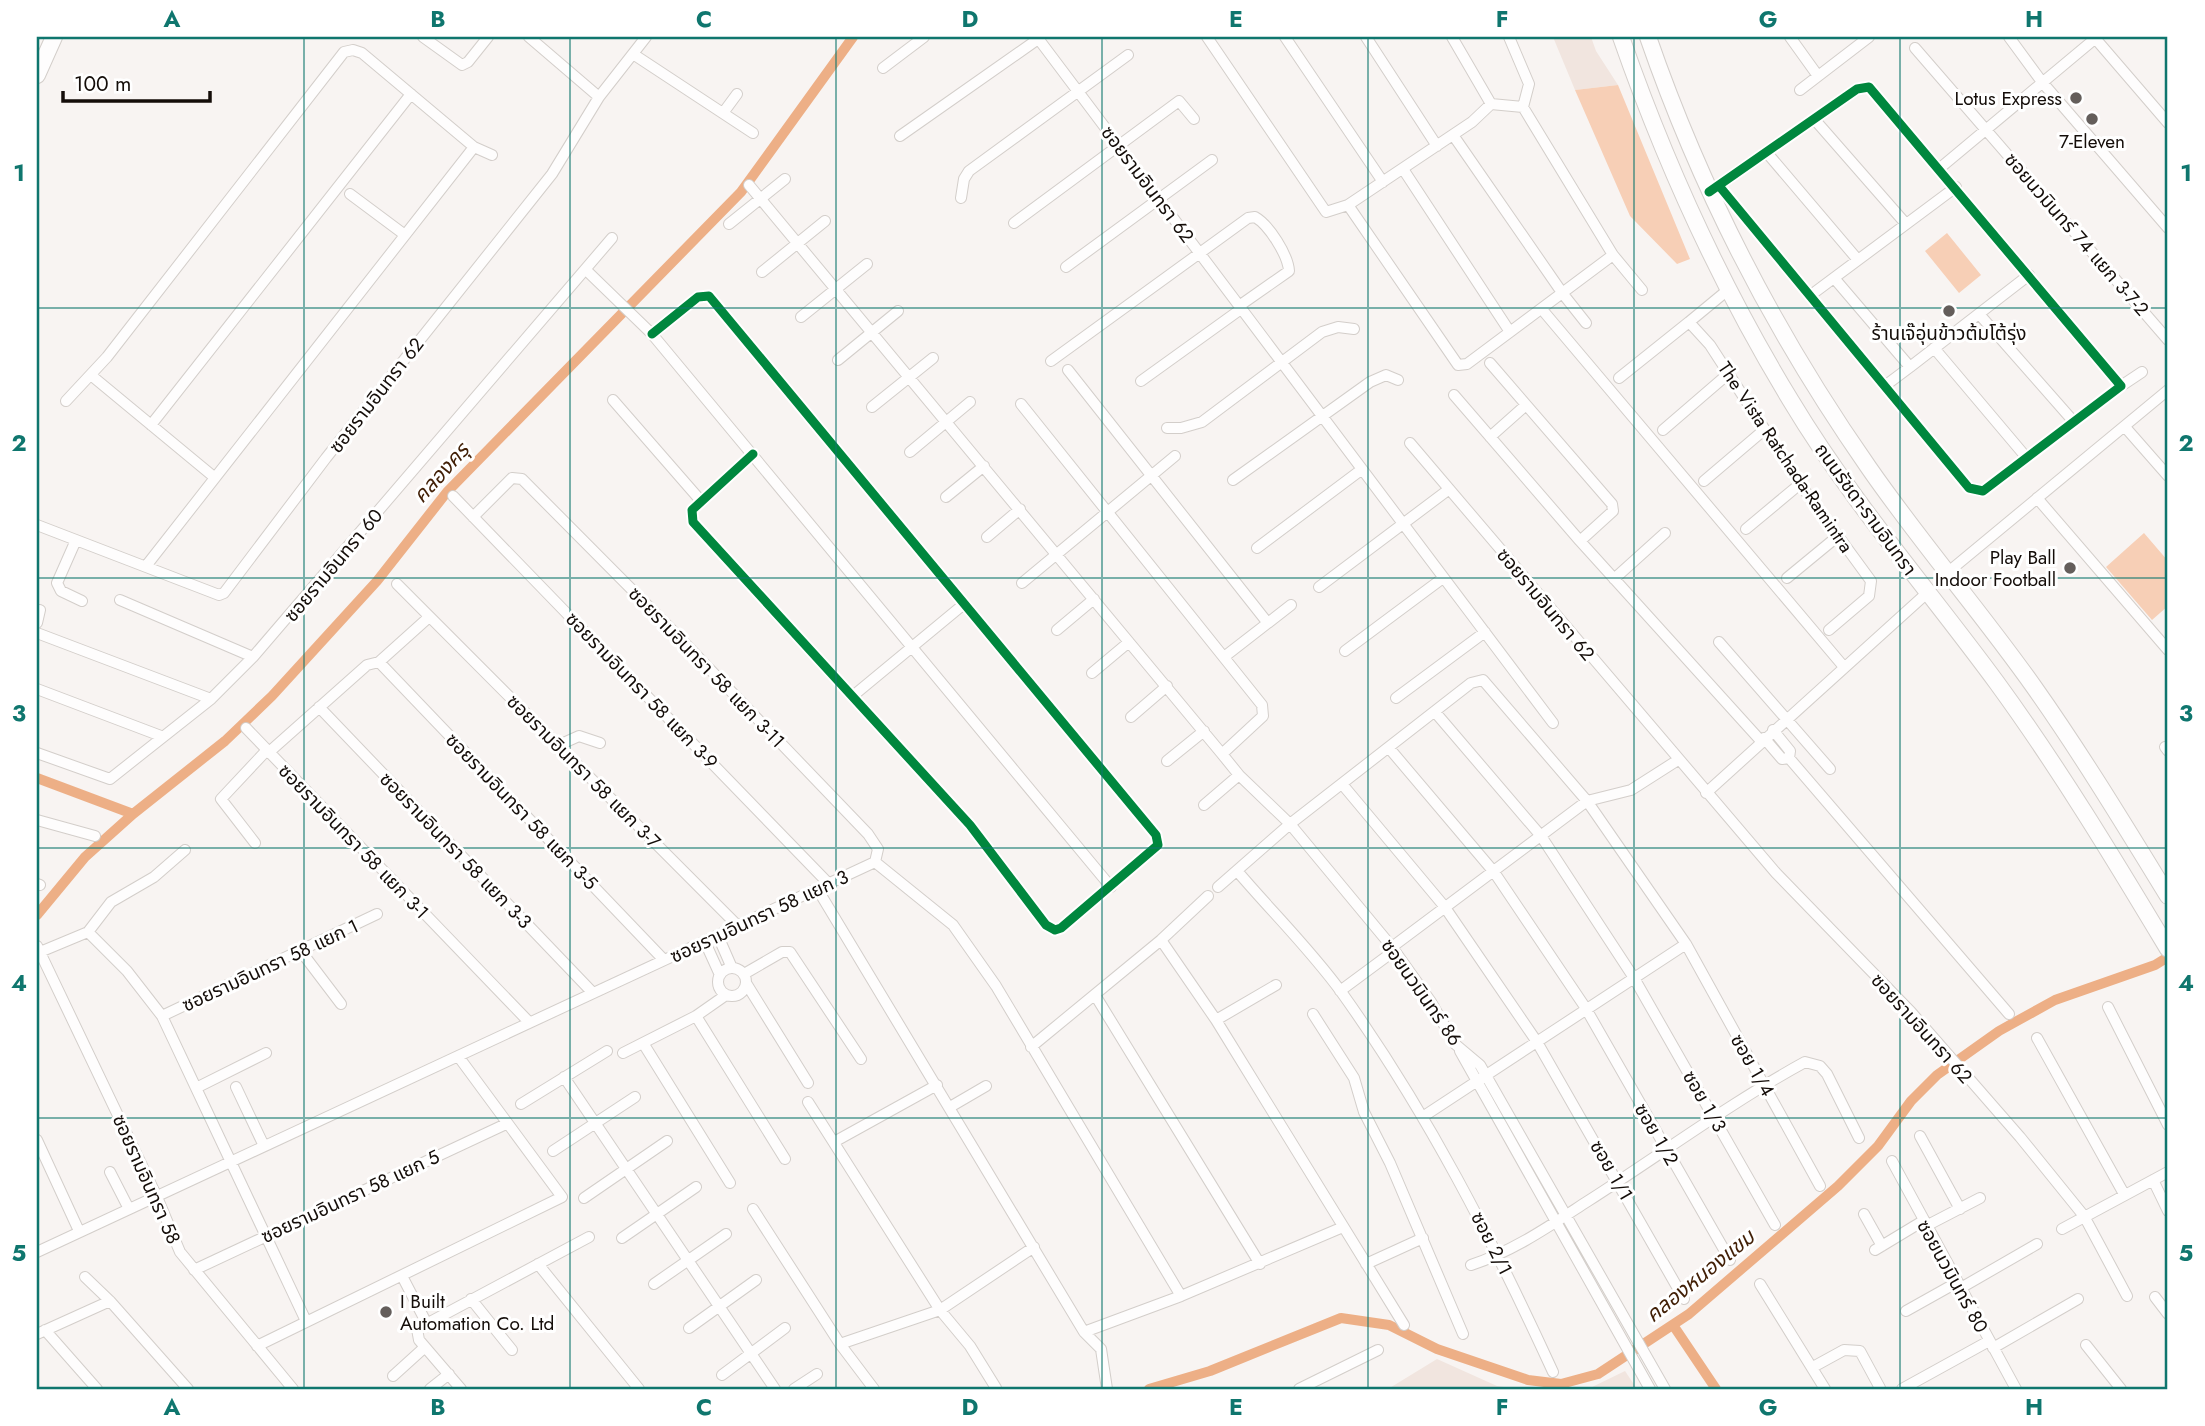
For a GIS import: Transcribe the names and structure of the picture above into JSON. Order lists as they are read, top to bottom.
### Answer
{
  "streets": {
    "main road": ["ถนนรัชดา-รามอินทรา"],
    "street": [
      "ซอยรามอินทรา 62",
      "ซอยนวมินทร์ 74 แยก 3-7-2",
      "The Vista Ratchada-Ramintra",
      "ซอยรามอินทรา 60",
      "ซอยรามอินทรา 58 แยก 3-11",
      "ซอยรามอินทรา 58 แยก 3-9",
      "ซอยรามอินทรา 58 แยก 3-7",
      "ซอยรามอินทรา 58 แยก 3-5",
      "ซอยรามอินทรา 58 แยก 3-1",
      "ซอยรามอินทรา 58 แยก 3-3",
      "ซอยรามอินทรา 58 แยก 3",
      "ซอยรามอินทรา 58 แยก 1",
      "ซอยนวมินทร์ 86",
      "ซอย 1/4",
      "ซอย 1/3",
      "ซอย 1/2",
      "ซอย 1/1",
      "ซอยรามอินทรา 58",
      "ซอยรามอินทรา 58 แยก 5",
      "ซอย 2/1",
      "ซอยนวมินทร์ 80"
    ]
  },
  "crossings": [
    ["ซอยรามอินทรา 58 แยก 3-11", "ซอยรามอินทรา 58 แยก 3-9"],
    ["ซอยรามอินทรา 58 แยก 3-11", "ซอยรามอินทรา 58 แยก 3"],
    ["ซอยรามอินทรา 58 แยก 3-9", "ซอยรามอินทรา 58 แยก 3"],
    ["ซอยรามอินทรา 58 แยก 3-7", "ซอยรามอินทรา 58 แยก 3-1"],
    ["ซอยรามอินทรา 58 แยก 3-7", "ซอยรามอินทรา 58 แยก 3"],
    ["ซอยรามอินทรา 58 แยก 3-5", "ซอยรามอินทรา 58 แยก 3-1"],
    ["ซอยรามอินทรา 58 แยก 3-5", "ซอยรามอินทรา 58 แยก 3"],
    ["ซอยรามอินทรา 58 แยก 3-1", "ซอยรามอินทรา 58 แยก 3-3"],
    ["ซอยรามอินทรา 58 แยก 3-1", "ซอยรามอินทรา 58 แยก 3"],
    ["ซอยรามอินทรา 58 แยก 3-3", "ซอยรามอินทรา 58 แยก 3"],
    ["ซอยรามอินทรา 58 แยก 3", "ซอยรามอินทรา 58"],
    ["ซอย 1/4", "ซอย 1/3"],
    ["ซอยรามอินทรา 58", "ซอยรามอินทรา 58 แยก 5"]
  ],
  "water": ["คลองครุ", "คลองหนองแขม"],
  "places": [
    "Lotus Express",
    "7-Eleven",
    "ร้านเจ๊อุ่นข้าวต้มโต้รุ่ง",
    "Play Ball Indoor Football",
    "I Built Automation Co. Ltd"
  ],
  "scale_bar": "100 m",
  "grid": {
    "columns": [
      "A",
      "B",
      "C",
      "D",
      "E",
      "F",
      "G",
      "H"
    ],
    "rows": [
      "1",
      "2",
      "3",
      "4",
      "5"
    ]
  }
}
